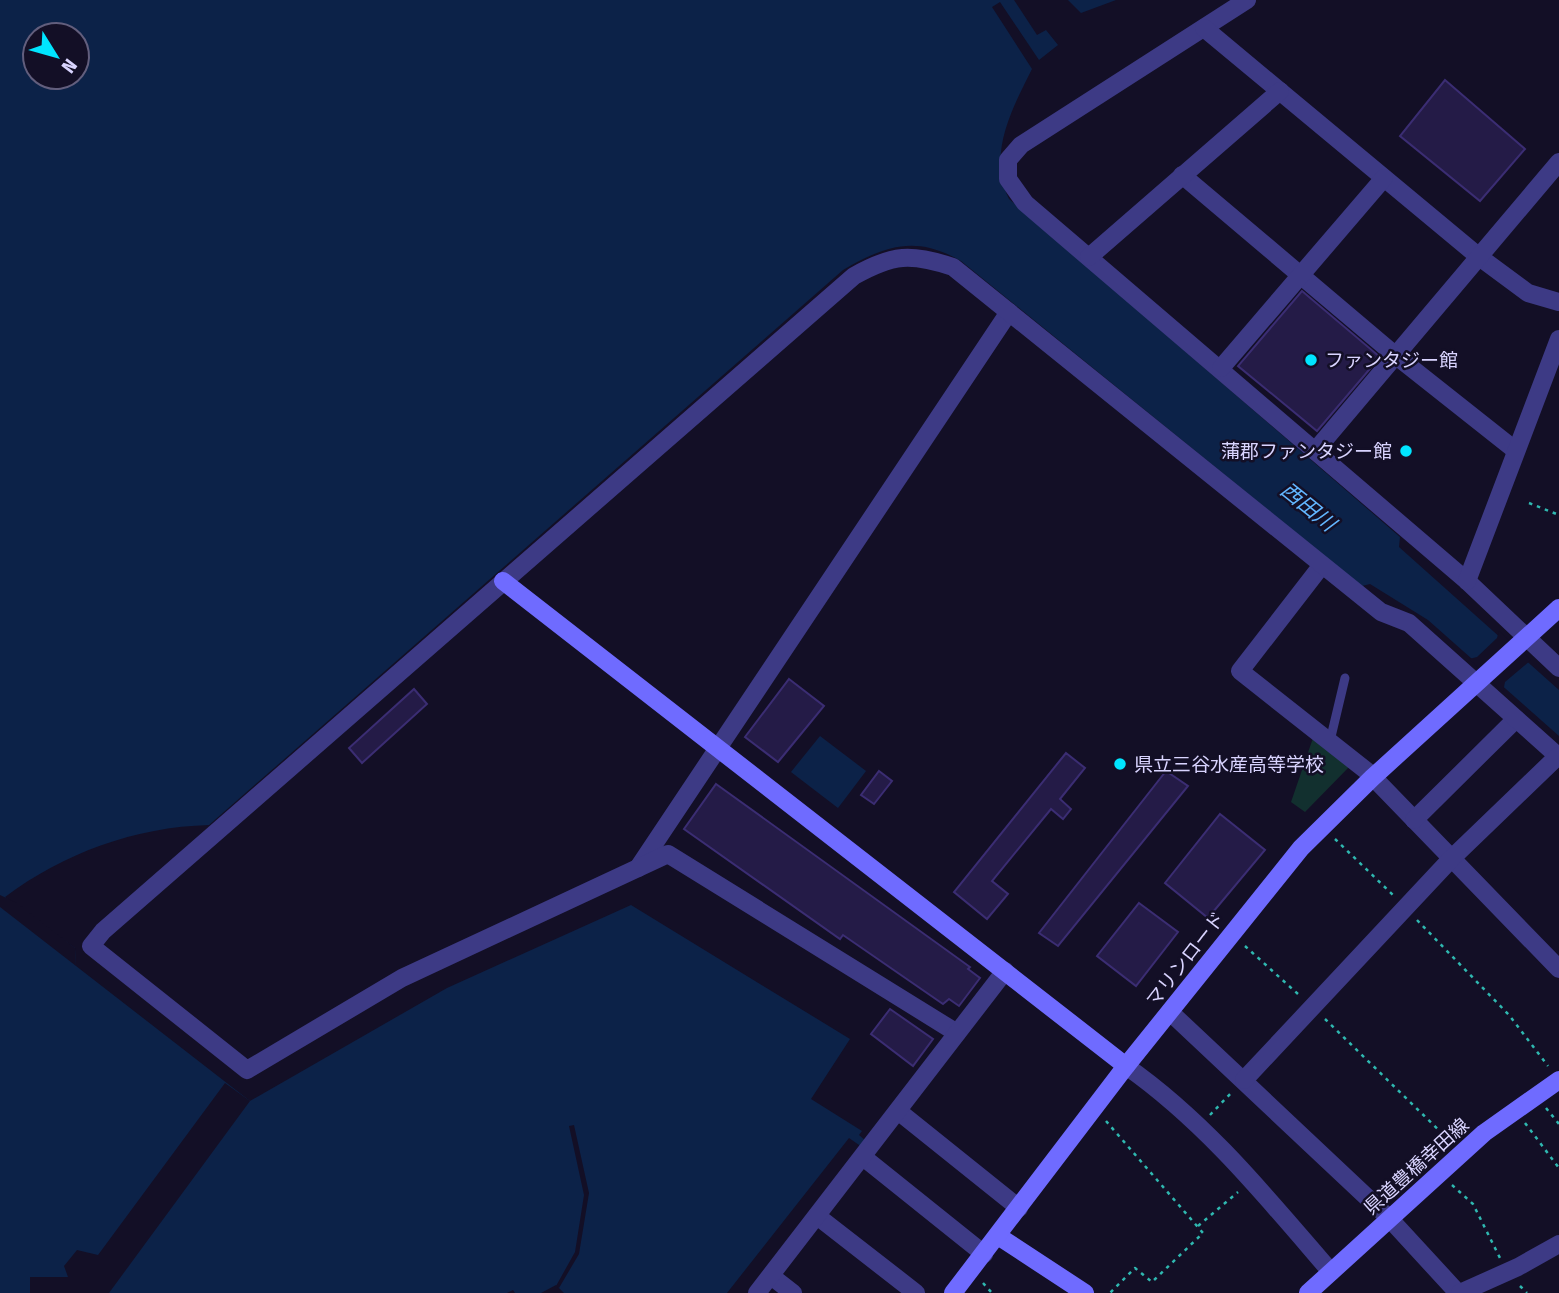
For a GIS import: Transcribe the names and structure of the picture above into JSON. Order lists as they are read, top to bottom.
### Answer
{
  "streets": {
    "street": ["マリンロード", "県道豊橋幸田線"]
  },
  "water": ["西田川"],
  "places": ["ファンタジー館", "蒲郡ファンタジー館", "県立三谷水産高等学校"],
  "north": "bottom right"
}
